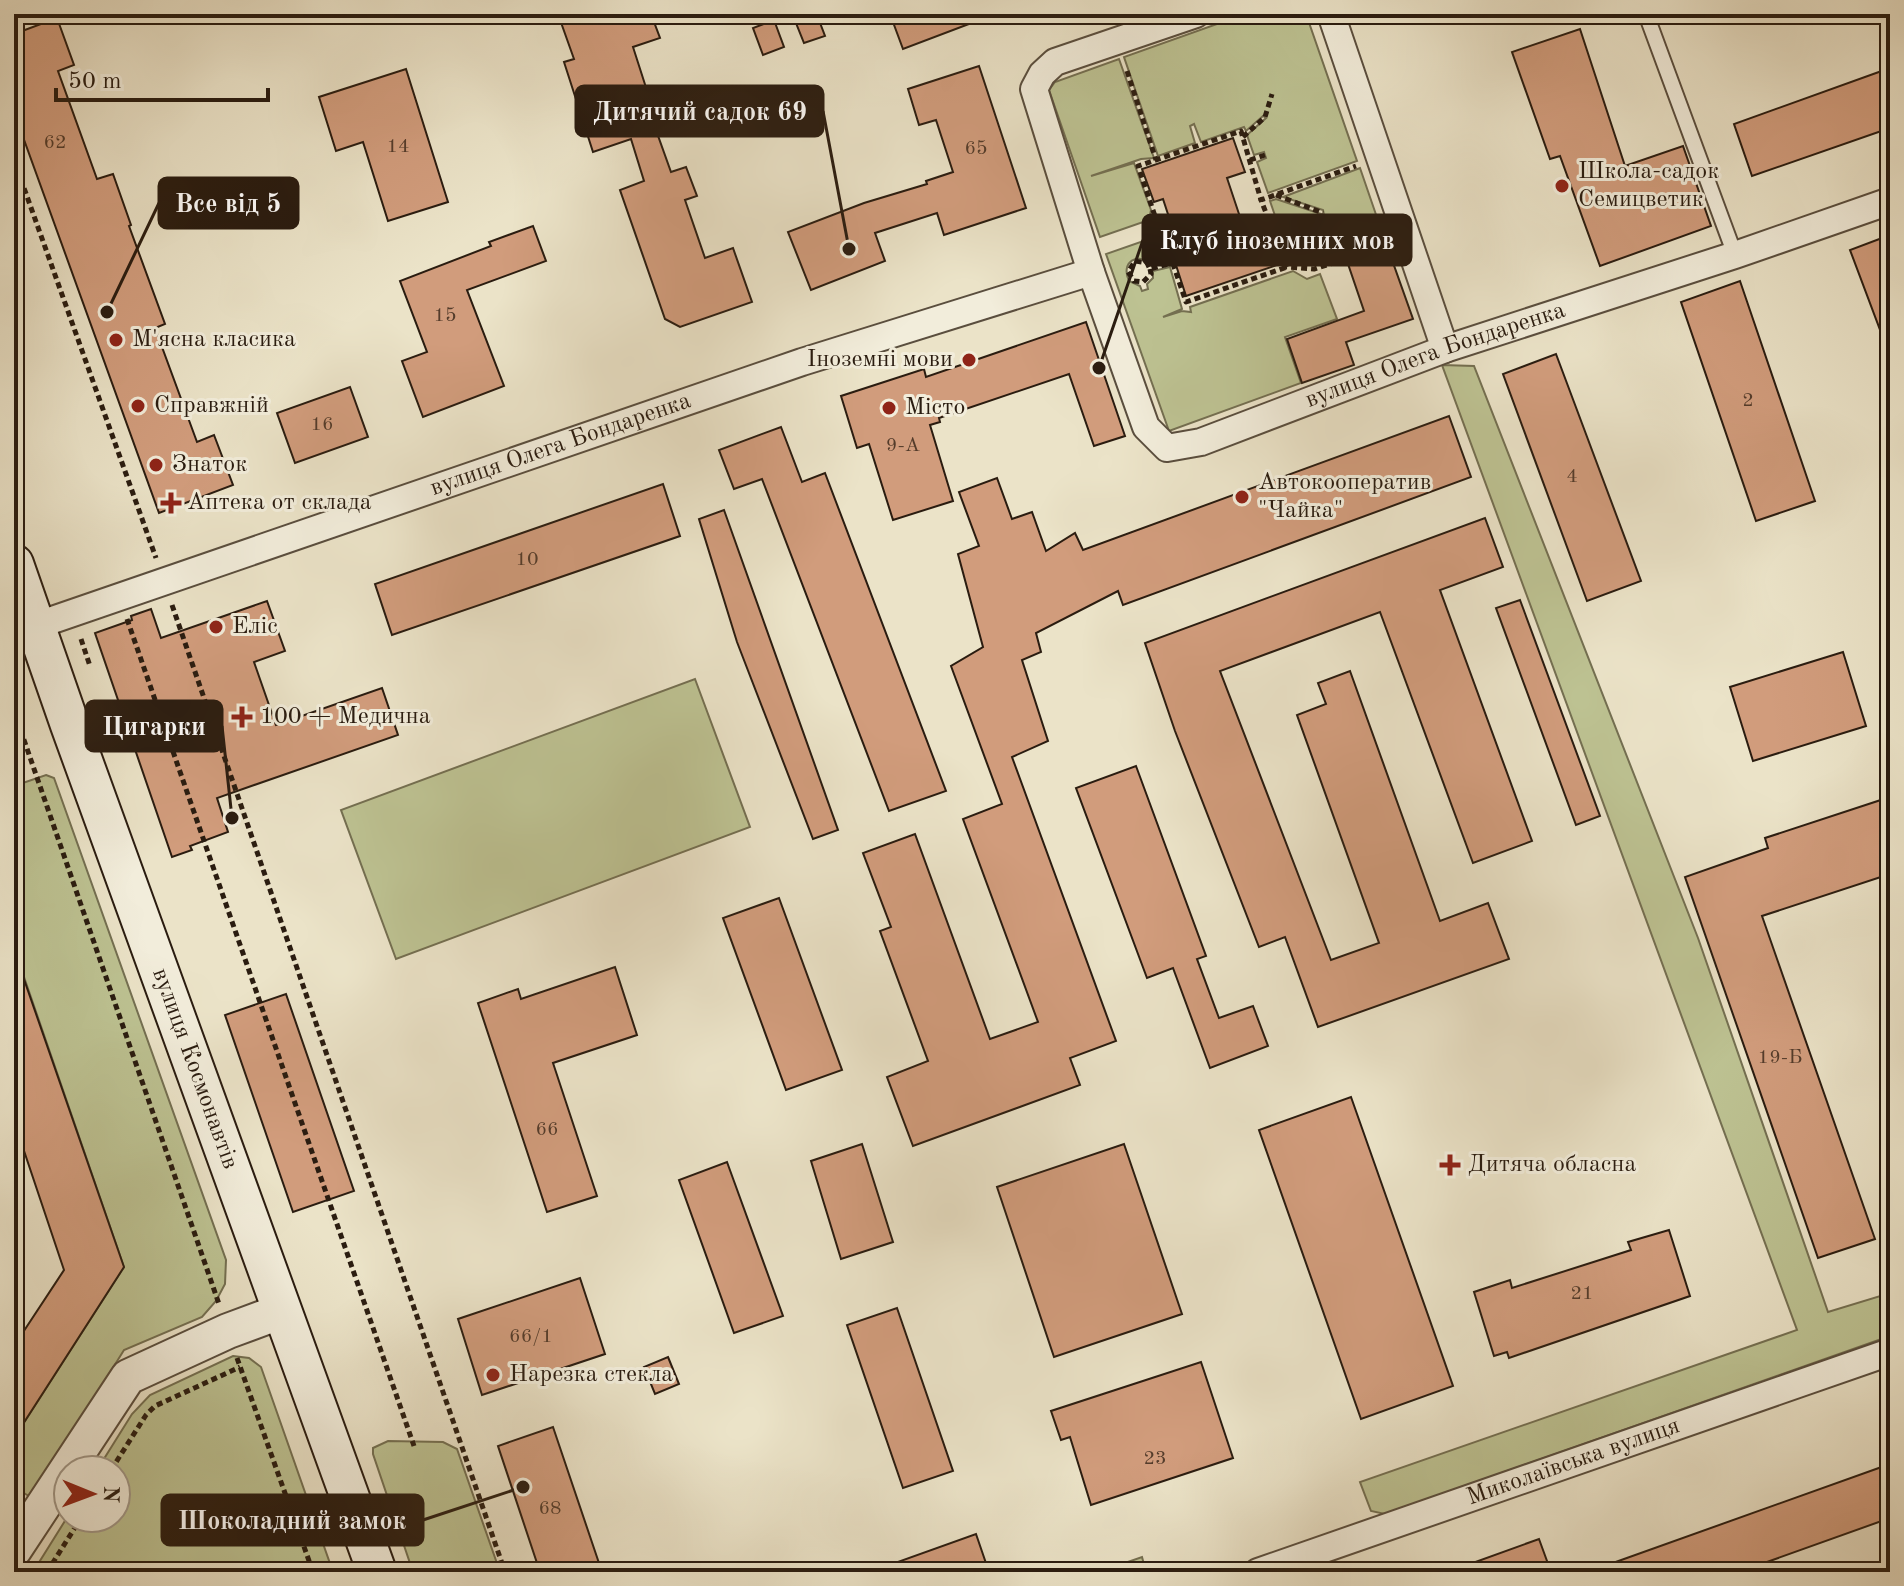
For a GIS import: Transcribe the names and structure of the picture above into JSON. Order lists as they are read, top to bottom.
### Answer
{
  "streets": {
    "main road": ["вулиця Космонавтів"],
    "street": ["вулиця Олега Бондаренка", "Миколаївська вулиця"]
  },
  "crossings": [
    ["вулиця Олега Бондаренка", "вулиця Космонавтів"]
  ],
  "places": {
    "other": [
      "Школа-садок Семицветик",
      "Дитячий садок 69",
      "Все від 5",
      "М'ясна класика",
      "Іноземні мови",
      "Клуб іноземних мов",
      "Справжній",
      "Місто",
      "Знаток",
      "Автокооператив \"Чайка\"",
      "Еліс",
      "Цигарки",
      "Нарезка стекла",
      "Шоколадний замок"
    ],
    "health": ["Аптека от склада", "100 + Медична", "Дитяча обласна"]
  },
  "house_numbers": [
    "62",
    "14",
    "65",
    "15",
    "2",
    "16",
    "9-А",
    "4",
    "10",
    "19-Б",
    "66",
    "21",
    "66/1",
    "23",
    "68"
  ],
  "scale_bar": "50 m",
  "north": "right"
}
